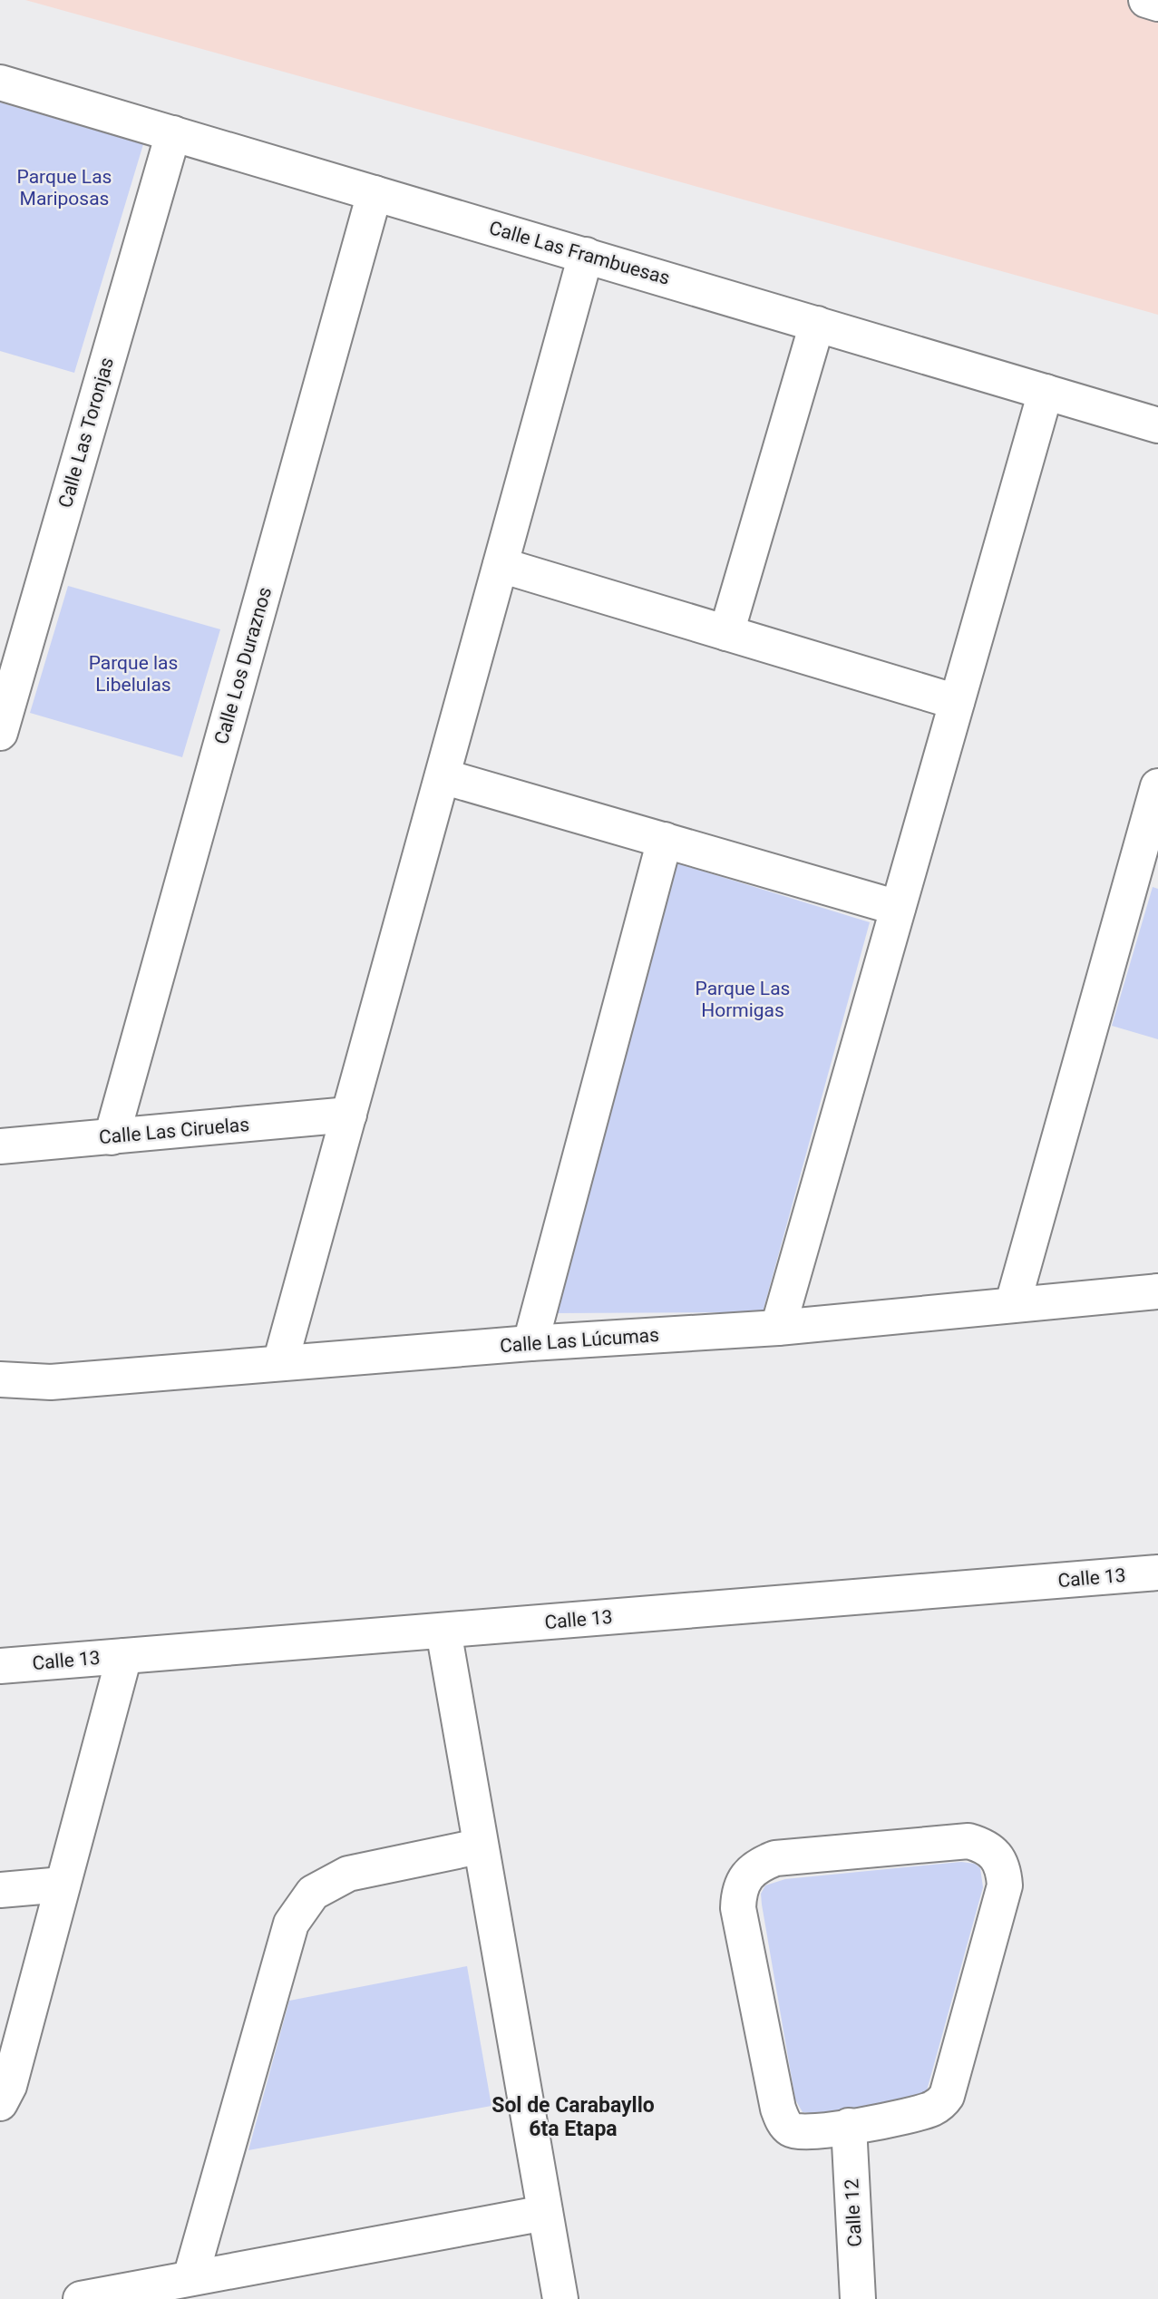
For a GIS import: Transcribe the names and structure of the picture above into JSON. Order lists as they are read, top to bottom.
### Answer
{
  "streets": {
    "street": [
      "Calle Las Frambuesas",
      "Calle Las Toronjas",
      "Calle Los Duraznos",
      "Calle Las Ciruelas",
      "Calle Las Lúcumas",
      "Calle 13",
      "Calle 12"
    ]
  },
  "crossings": [
    ["Calle Las Frambuesas", "Calle Las Toronjas"],
    ["Calle Las Frambuesas", "Calle Los Duraznos"],
    ["Calle Los Duraznos", "Calle Las Ciruelas"]
  ],
  "districts": ["Sol de Carabayllo 6ta Etapa"],
  "parks": ["Parque Las Mariposas", "Parque las Libelulas", "Parque Las Hormigas"]
}
